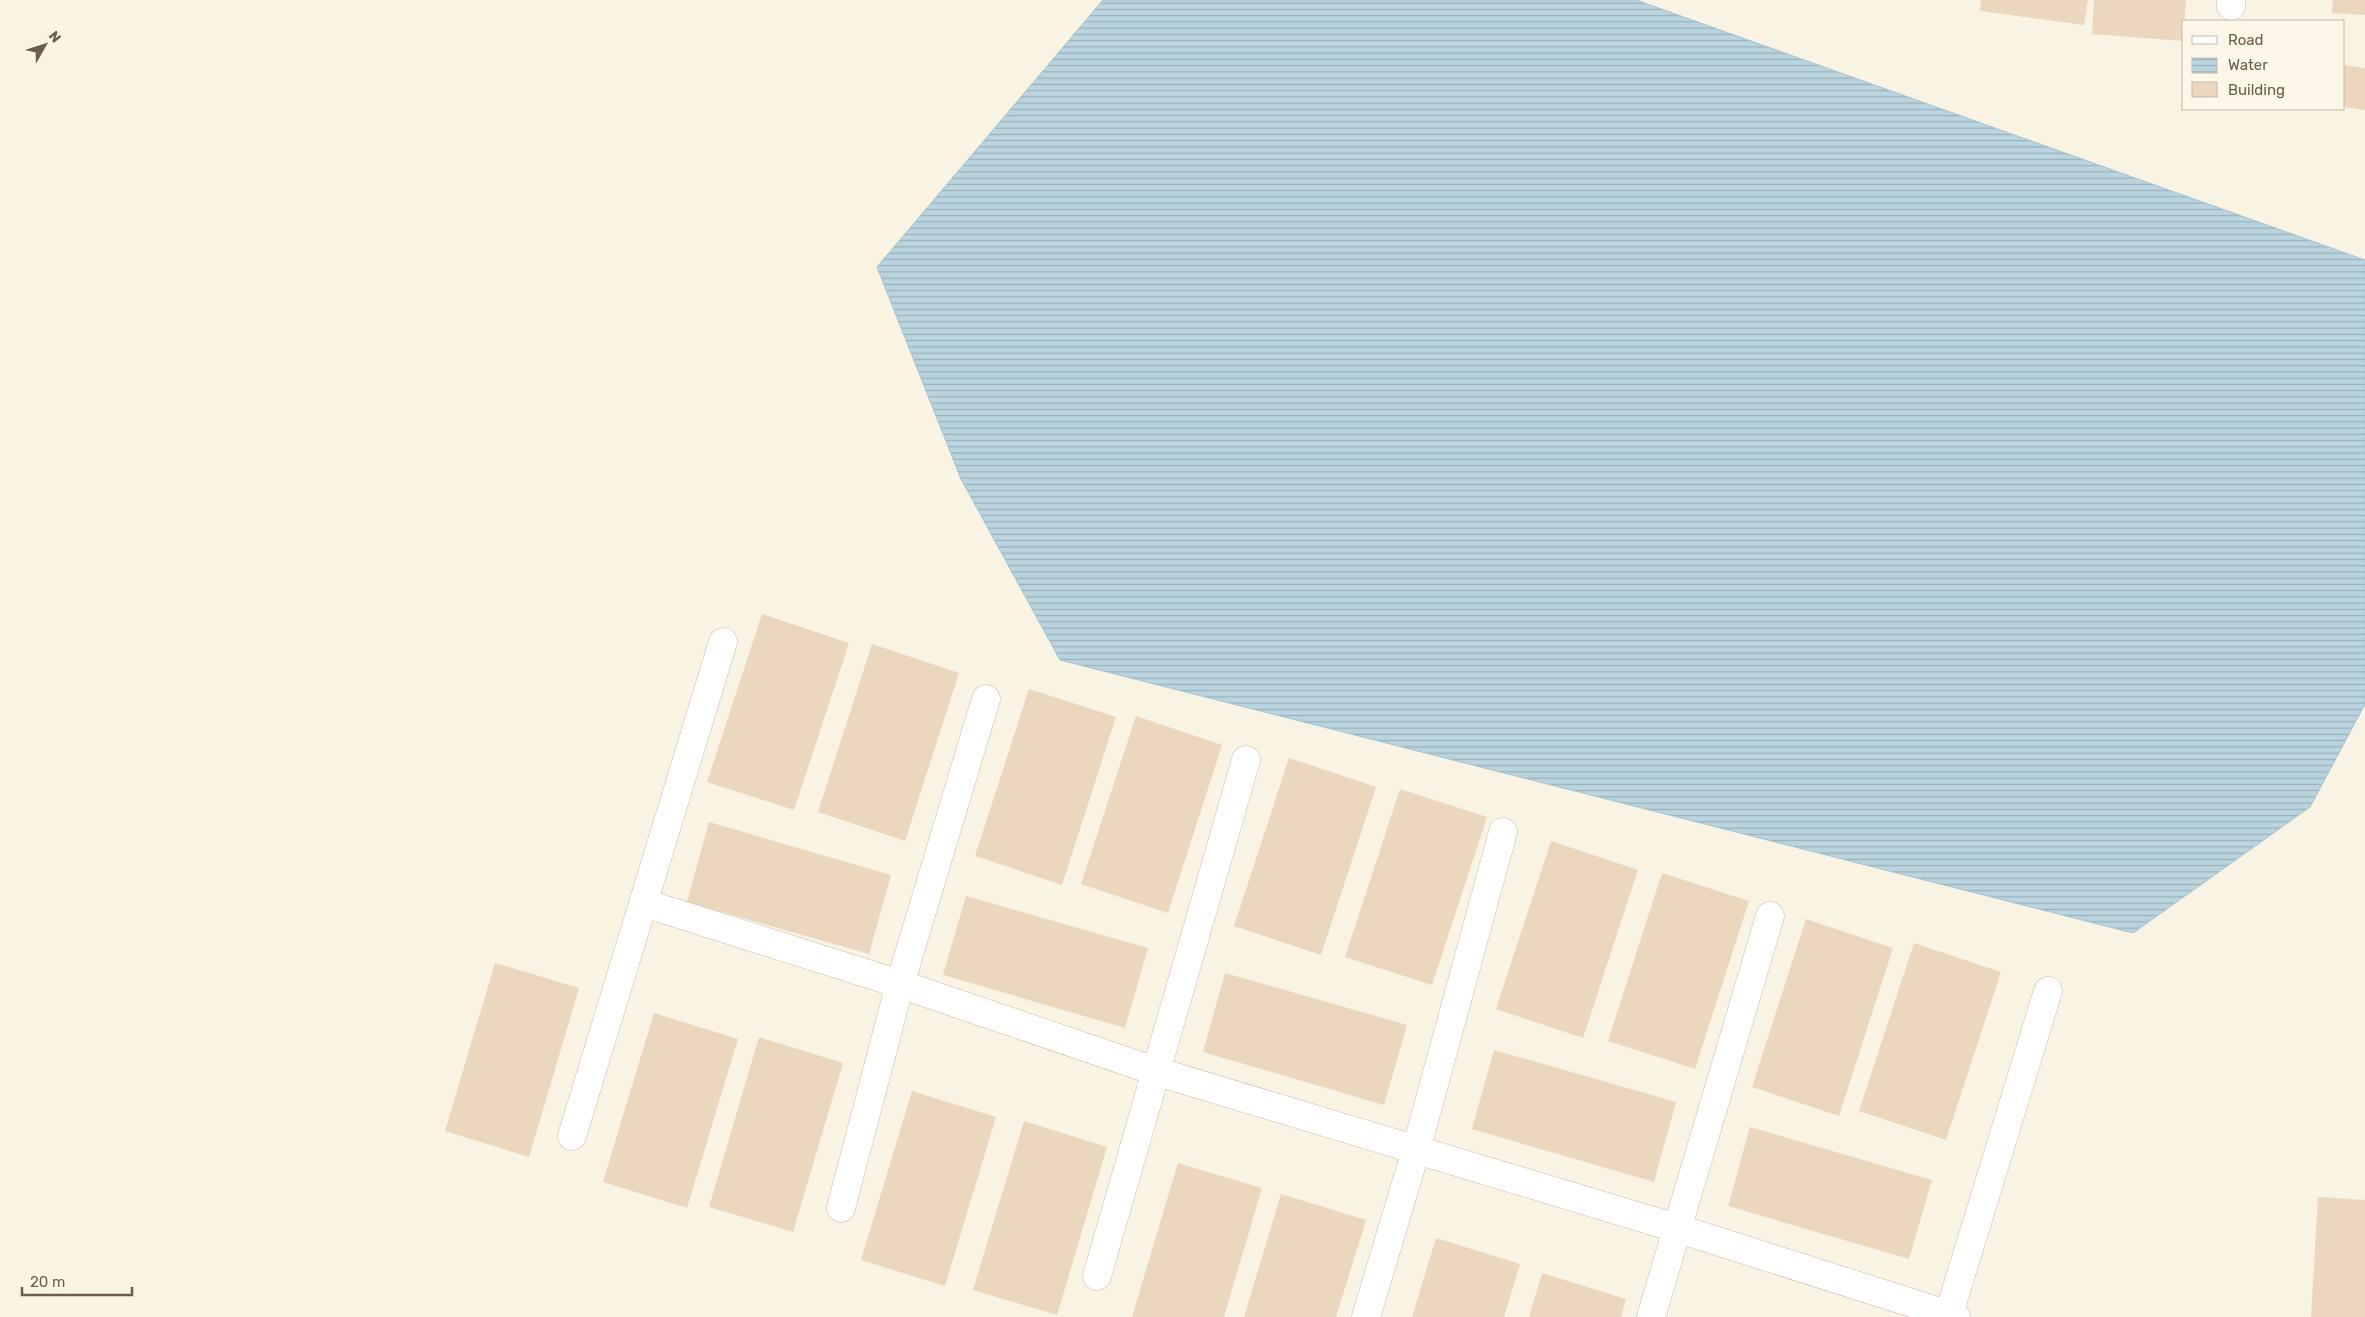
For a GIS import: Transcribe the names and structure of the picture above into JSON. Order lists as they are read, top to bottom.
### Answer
{
  "legend": ["Road", "Water", "Building"],
  "scale_bar": "20 m",
  "north": "top right"
}
